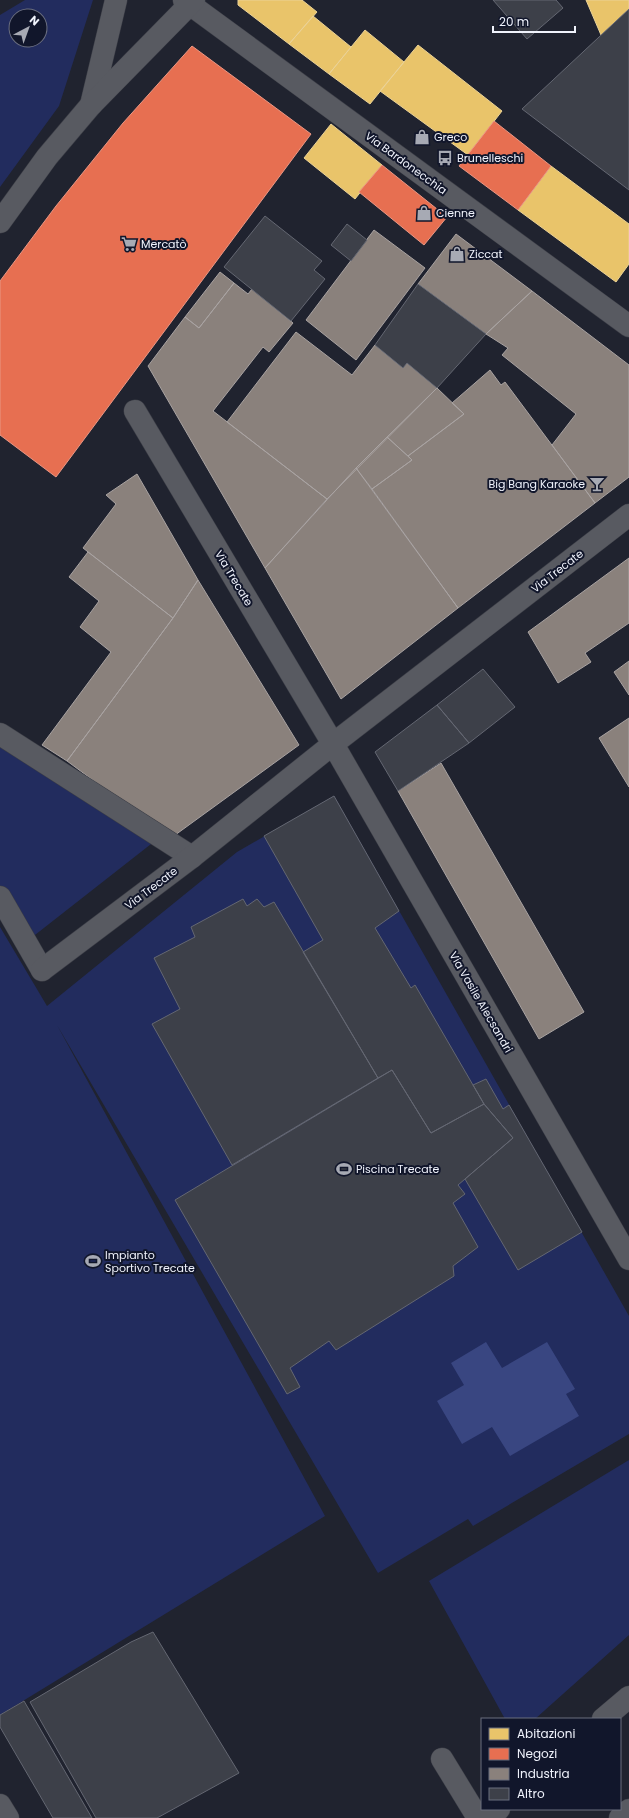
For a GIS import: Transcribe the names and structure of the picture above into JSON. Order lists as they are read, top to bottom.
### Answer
{
  "streets": {
    "street": ["Via Bardonecchia", "Via Trecate", "Via Vasile Alecsandri"]
  },
  "crossings": [
    ["Via Trecate", "Via Vasile Alecsandri"]
  ],
  "places": {
    "shop": ["Greco", "Cienne", "Ziccat"],
    "bus stop": ["Brunelleschi"],
    "supermarket": ["Mercatò"],
    "bar": ["Big Bang Karaoke"],
    "sports": ["Piscina Trecate", "Impianto Sportivo Trecate"]
  },
  "legend": [
    "Abitazioni",
    "Negozi",
    "Industria",
    "Altro"
  ],
  "scale_bar": "20 m",
  "north": "top right"
}
